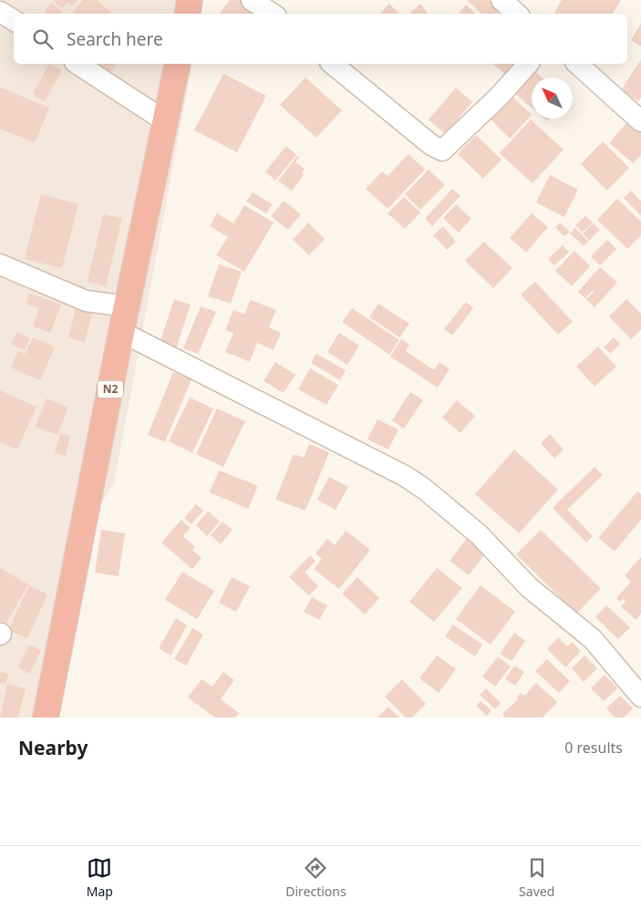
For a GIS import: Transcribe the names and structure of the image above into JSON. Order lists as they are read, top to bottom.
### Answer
{
  "streets": {
    "highway": ["N2"]
  },
  "north": "top left",
  "page": {
    "search": "Search here",
    "heading": ["Nearby", "0 results"],
    "nav": ["Map", "Directions", "Saved"]
  }
}
